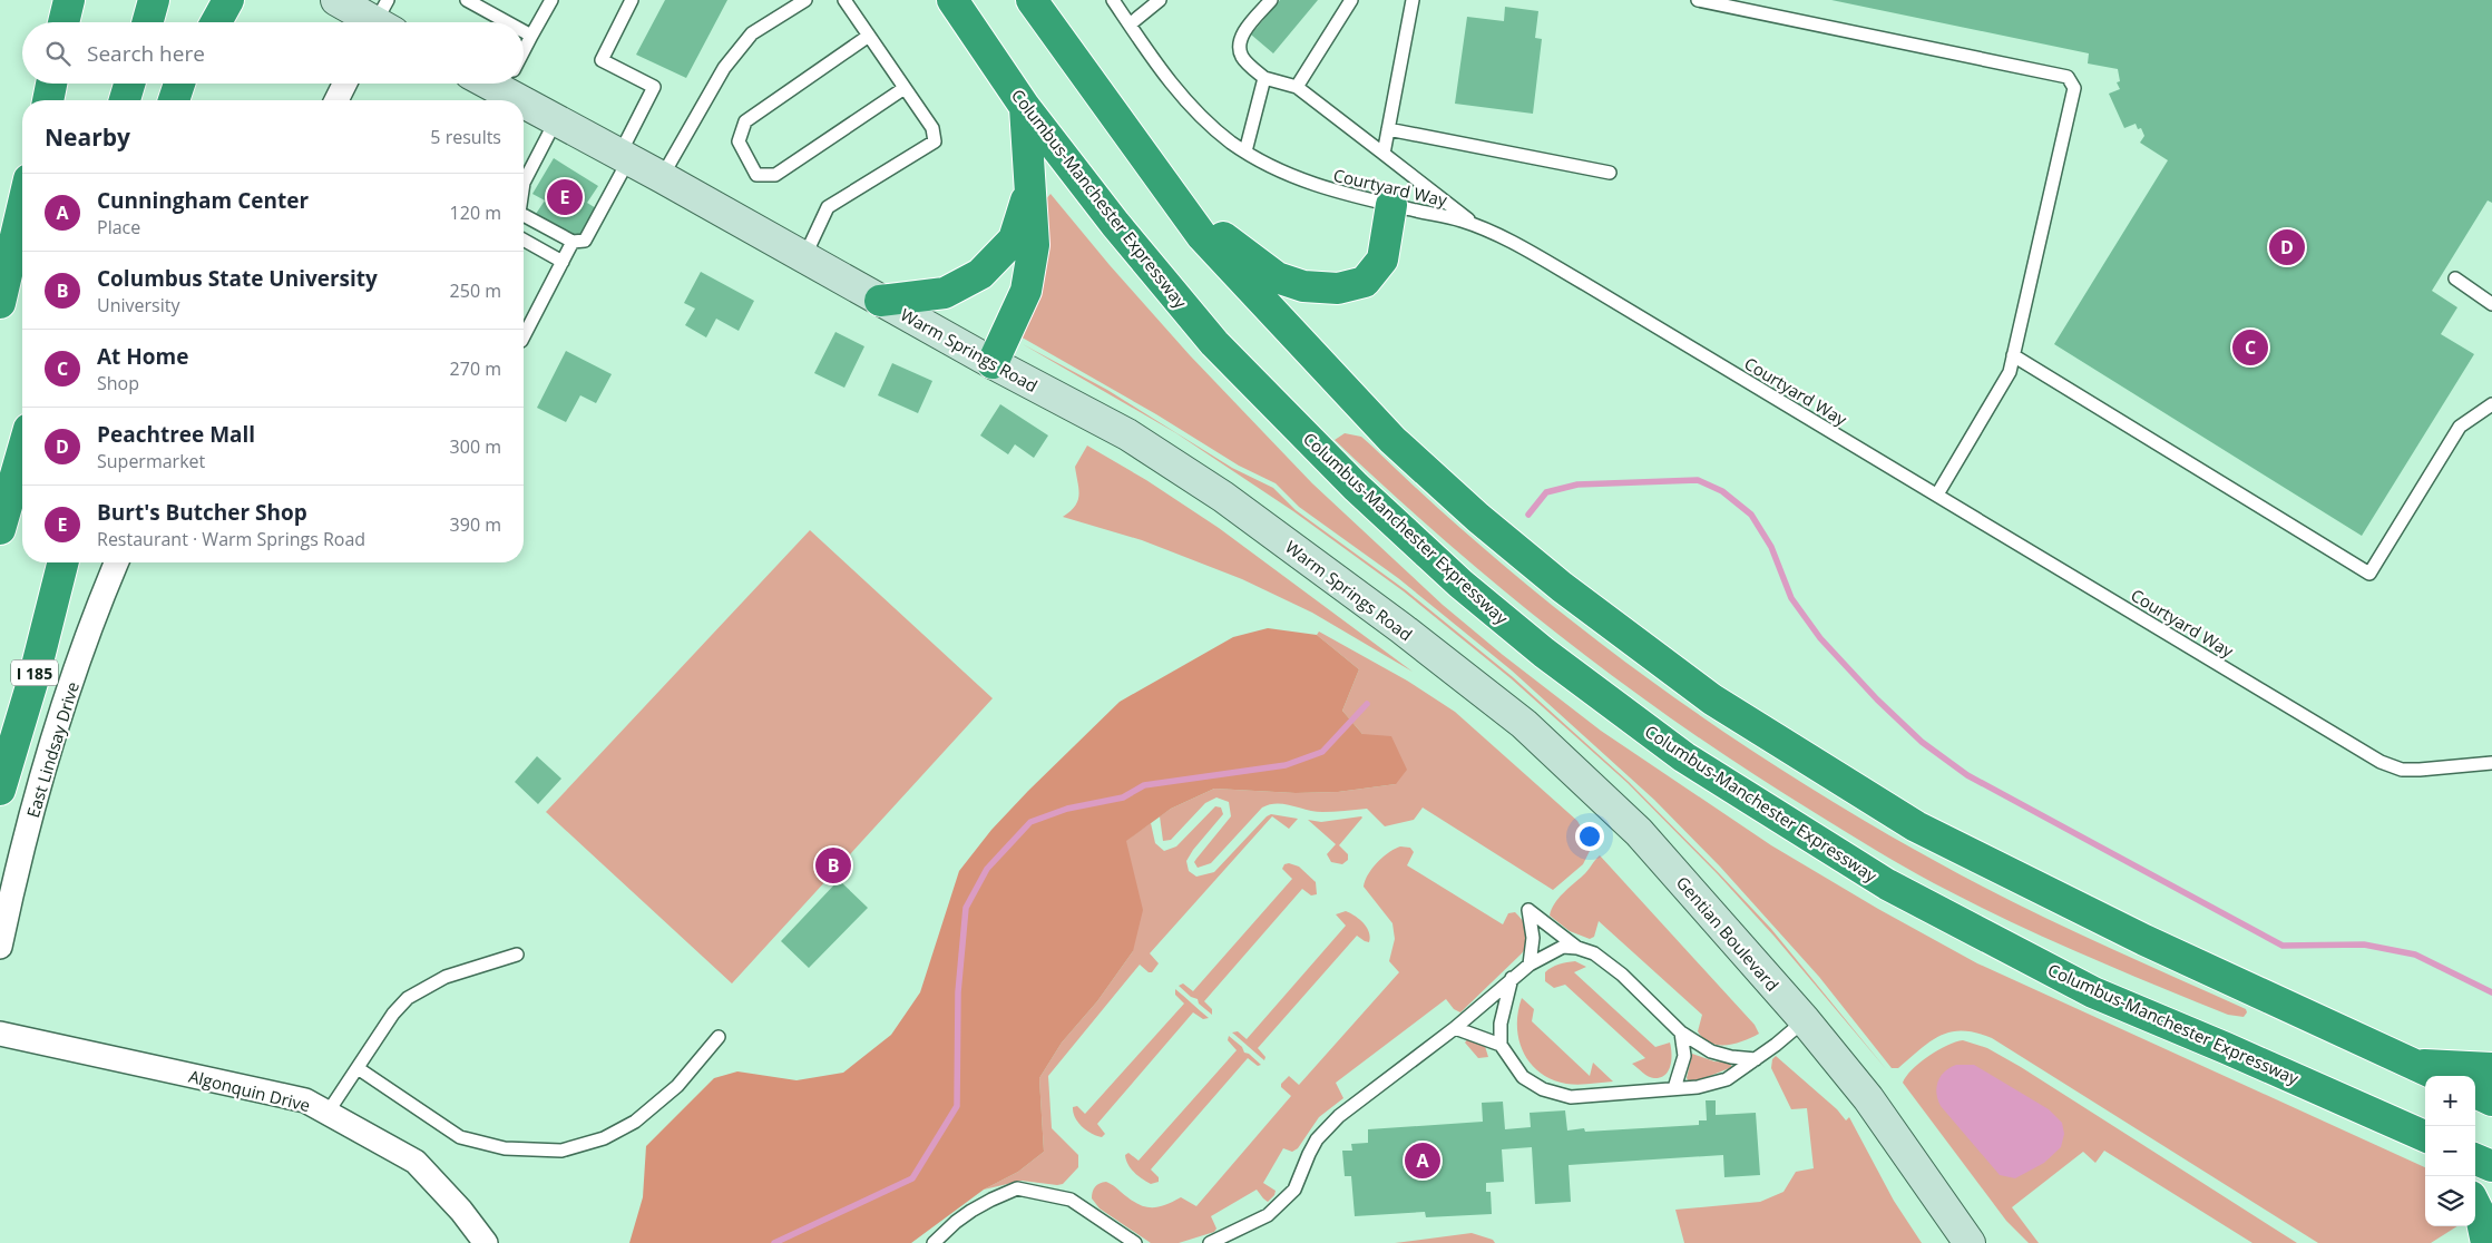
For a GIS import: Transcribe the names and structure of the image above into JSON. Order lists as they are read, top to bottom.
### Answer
{
  "streets": {
    "highway": ["Columbus-Manchester Expressway", "I 185"],
    "main road": ["Warm Springs Road", "Gentian Boulevard"],
    "street": ["East Lindsay Drive", "Algonquin Drive"],
    "lane": ["Courtyard Way"]
  },
  "crossings": [
    ["Warm Springs Road", "Gentian Boulevard"]
  ],
  "page": {
    "search": "Search here",
    "heading": ["Nearby", "5 results"],
    "list": [
      {
        "mark": "A",
        "name": "Cunningham Center",
        "note": "Place",
        "value": "120 m"
      },
      {
        "mark": "B",
        "name": "Columbus State University",
        "note": "University",
        "value": "250 m"
      },
      {
        "mark": "C",
        "name": "At Home",
        "note": "Shop",
        "value": "270 m"
      },
      {
        "mark": "D",
        "name": "Peachtree Mall",
        "note": "Supermarket",
        "value": "300 m"
      },
      {
        "mark": "E",
        "name": "Burt's Butcher Shop",
        "note": "Restaurant · Warm Springs Road",
        "value": "390 m"
      }
    ],
    "pins": [
      "E",
      "D",
      "C",
      "B",
      "A"
    ],
    "map_buttons": ["+", "−"]
  }
}
